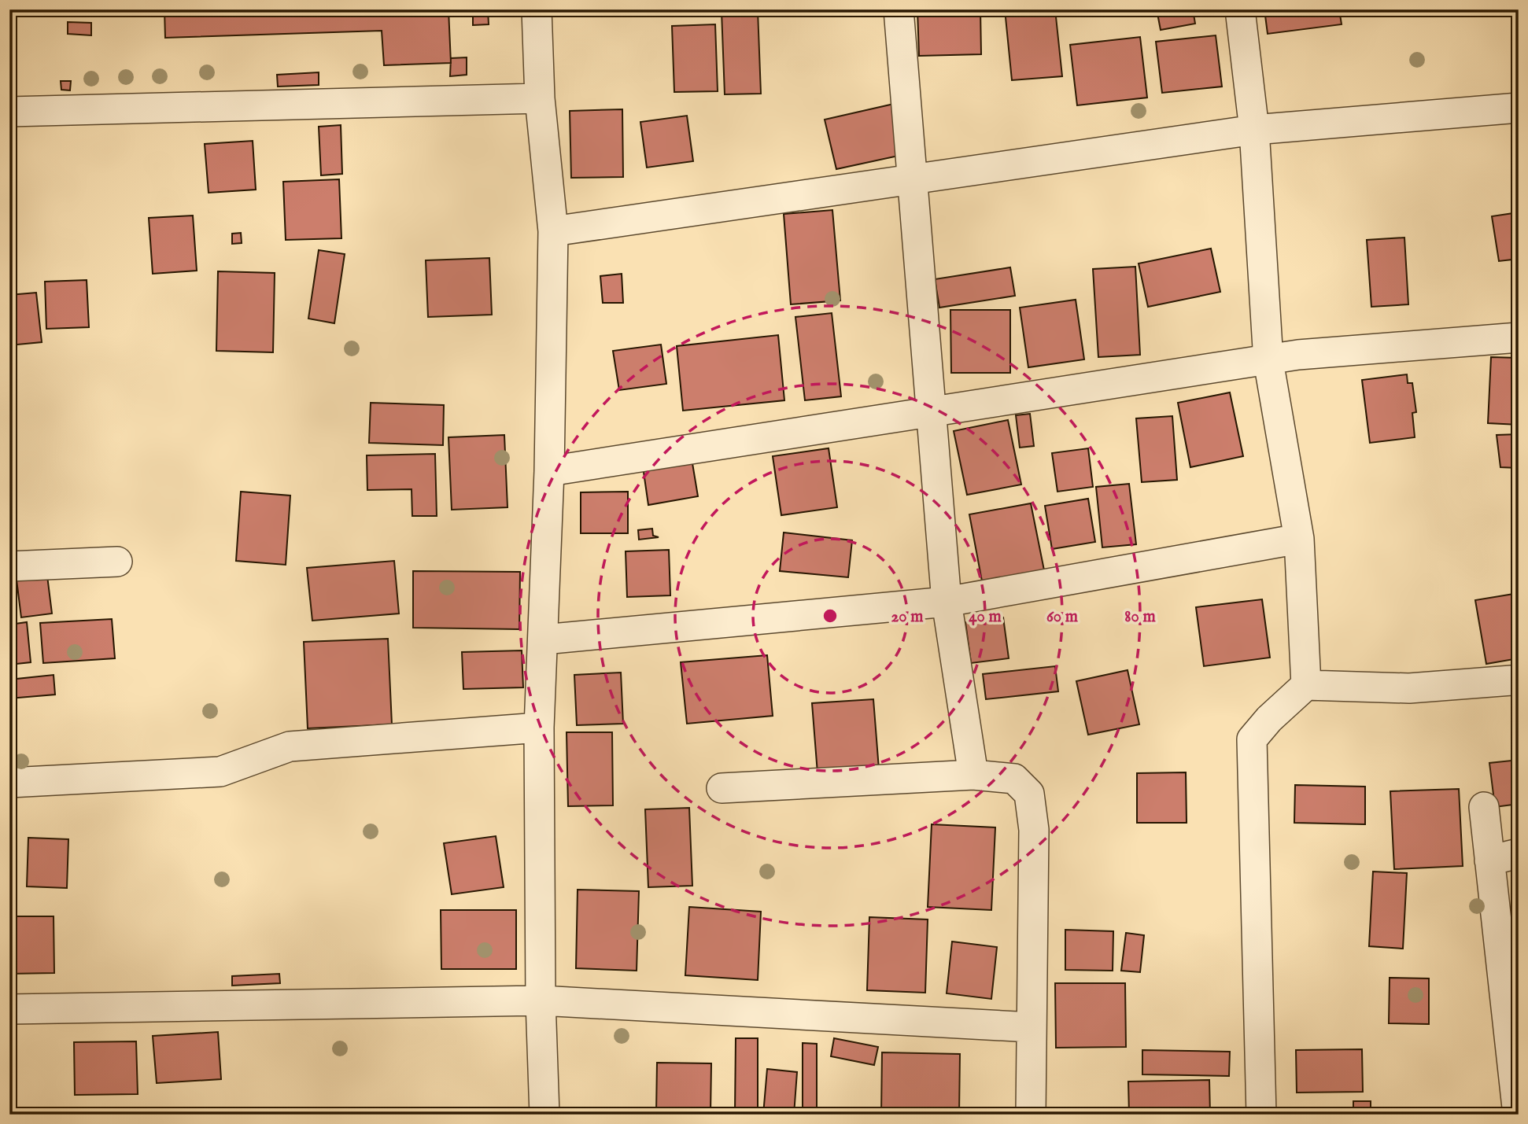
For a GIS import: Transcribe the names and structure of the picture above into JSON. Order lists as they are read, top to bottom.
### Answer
{
  "rings": [
    "20 m",
    "40 m",
    "60 m",
    "80 m"
  ]
}
